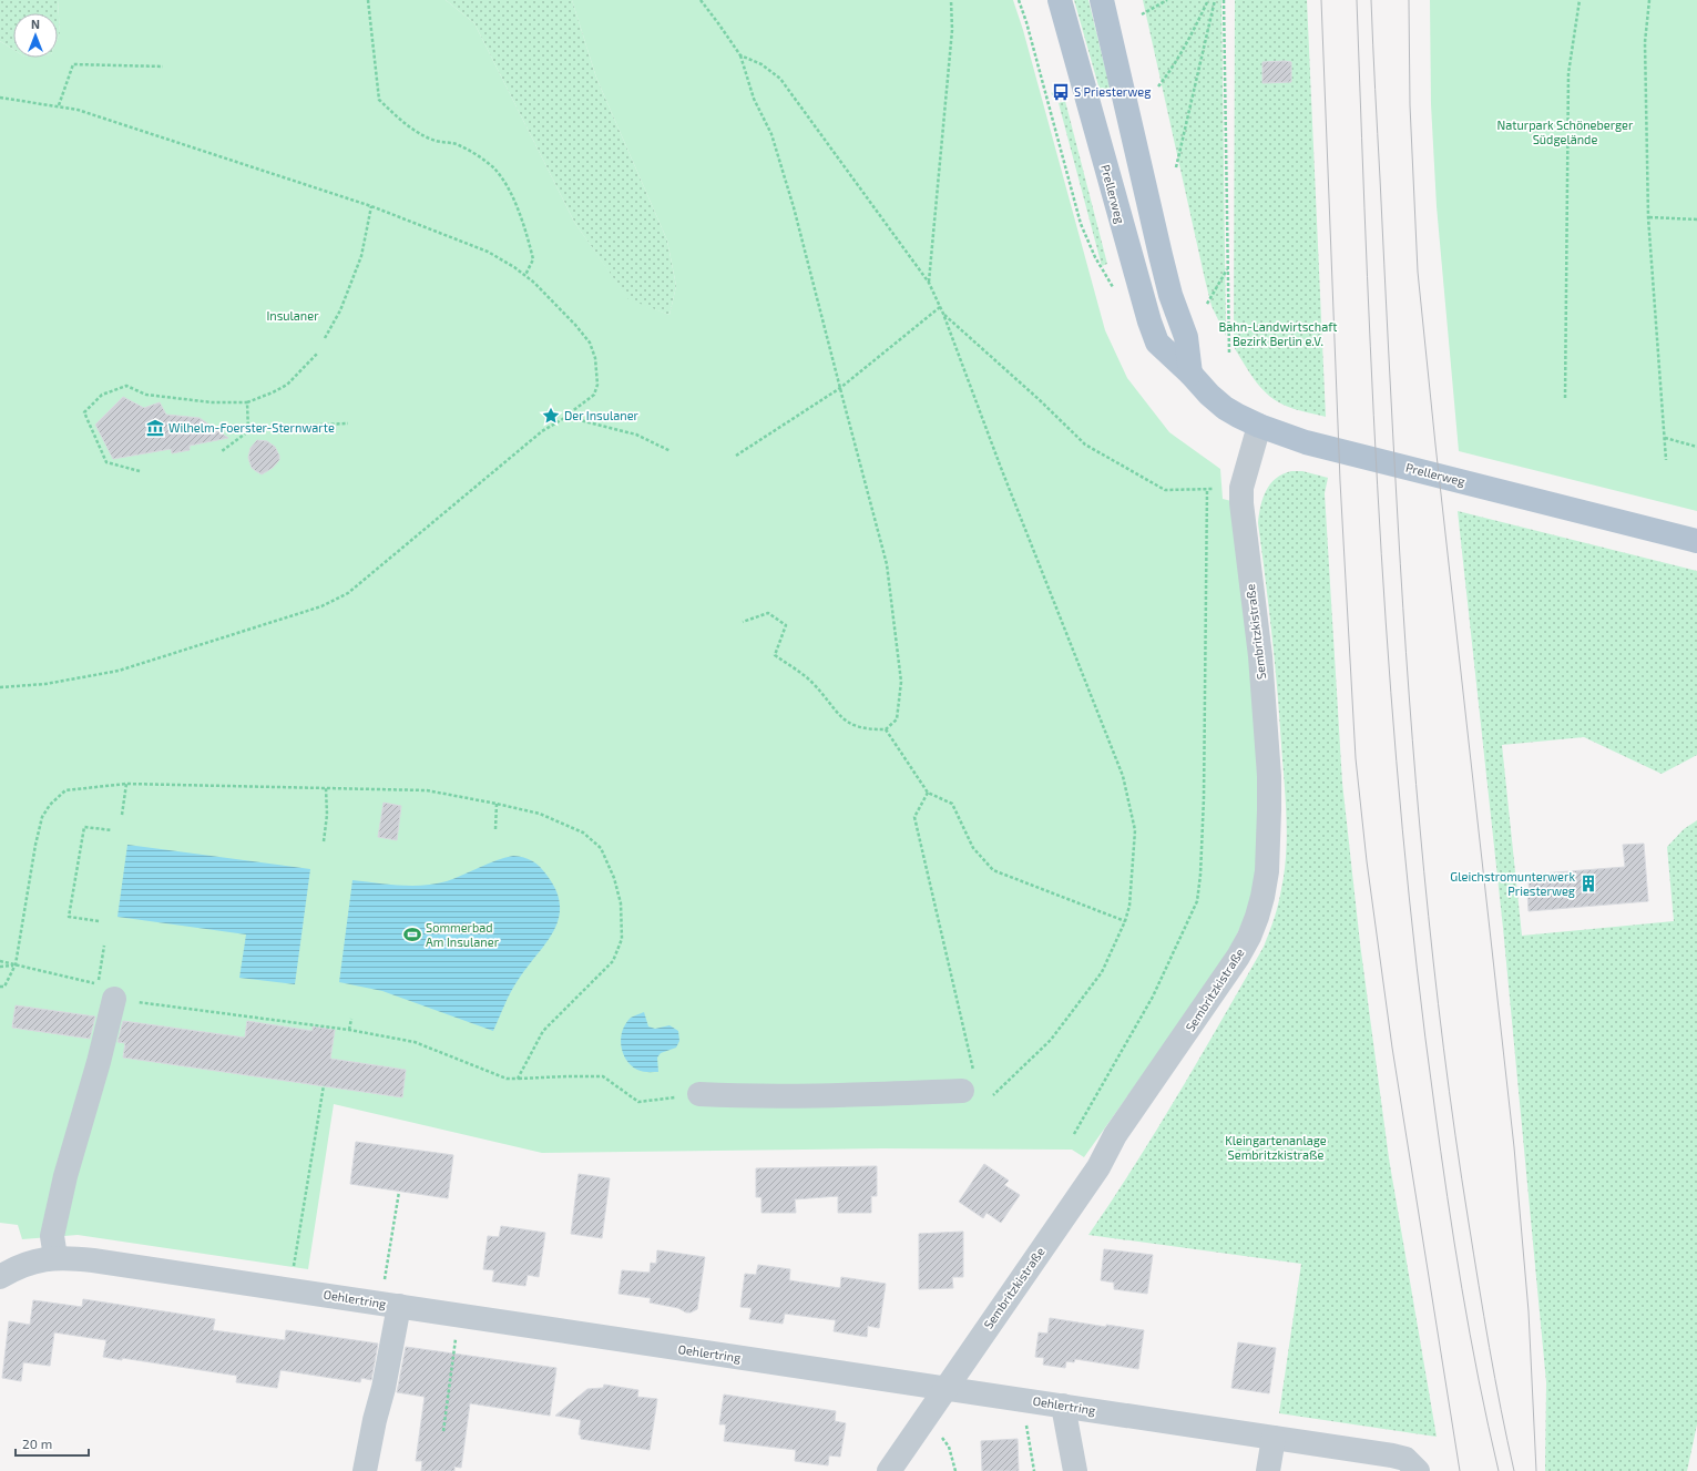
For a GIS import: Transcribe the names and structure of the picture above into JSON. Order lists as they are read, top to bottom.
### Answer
{
  "streets": {
    "main road": ["Prellerweg"],
    "street": ["Sembritzkistraße", "Oehlertring"]
  },
  "crossings": [
    ["Prellerweg", "Sembritzkistraße"],
    ["Sembritzkistraße", "Oehlertring"]
  ],
  "parks": [
    "Naturpark Schöneberger Südgelände",
    "Insulaner",
    "Bahn-Landwirtschaft Bezirk Berlin e.V.",
    "Kleingartenanlage Sembritzkistraße"
  ],
  "places": {
    "bus stop": ["S Priesterweg"],
    "place": ["Der Insulaner"],
    "museum": ["Wilhelm-Foerster-Sternwarte"],
    "building": ["Gleichstromunterwerk Priesterweg"],
    "sports": ["Sommerbad Am Insulaner"]
  },
  "scale_bar": "20 m",
  "north": "top"
}
